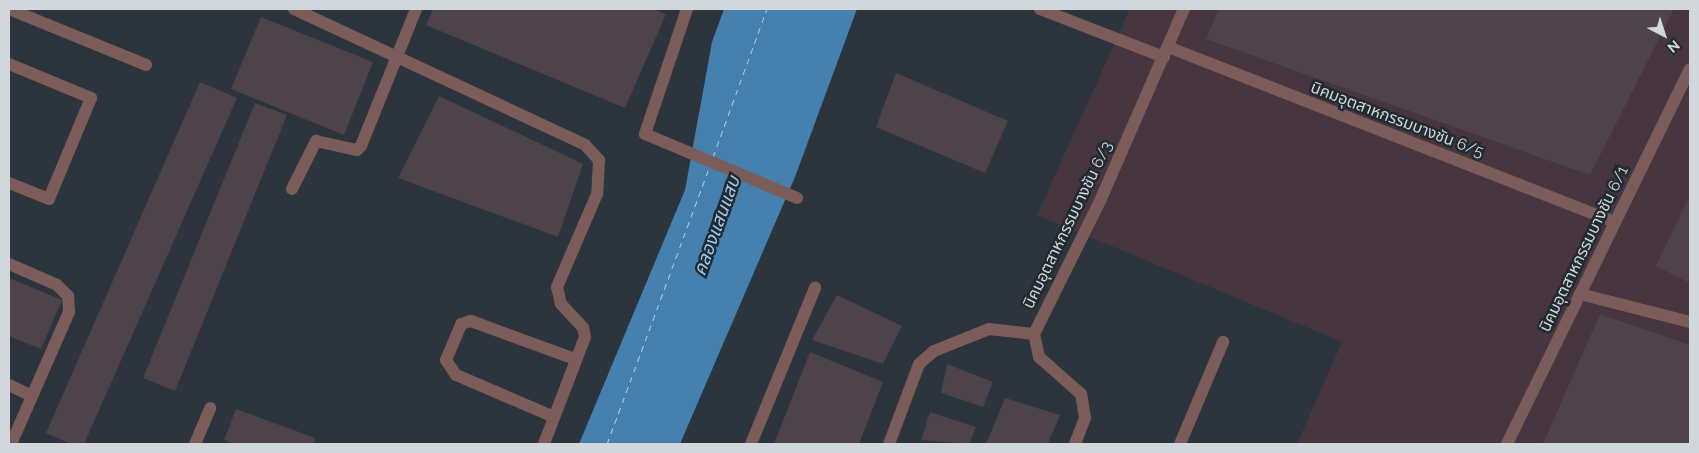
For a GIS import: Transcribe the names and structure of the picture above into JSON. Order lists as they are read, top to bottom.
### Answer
{
  "streets": {
    "street": ["นิคมอุตสาหกรรมบางชัน 6/5", "นิคมอุตสาหกรรมบางชัน 6/3", "นิคมอุตสาหกรรมบางชัน 6/1"]
  },
  "crossings": [
    ["นิคมอุตสาหกรรมบางชัน 6/5", "นิคมอุตสาหกรรมบางชัน 6/3"],
    ["นิคมอุตสาหกรรมบางชัน 6/5", "นิคมอุตสาหกรรมบางชัน 6/1"]
  ],
  "water": ["คลองแสนแสบ"],
  "north": "bottom right"
}
